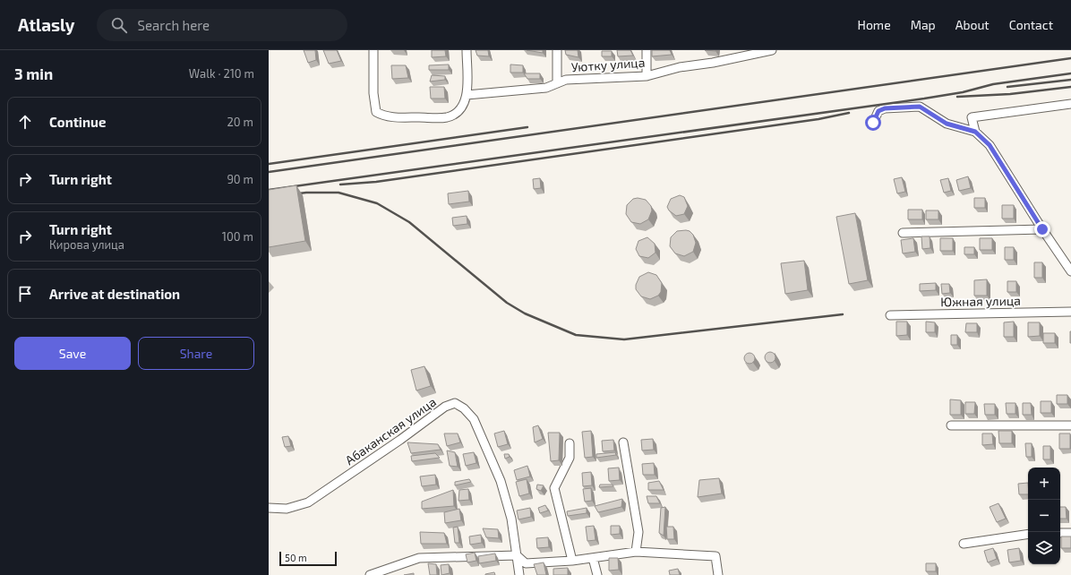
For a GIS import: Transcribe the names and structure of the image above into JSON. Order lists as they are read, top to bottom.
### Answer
{
  "streets": {
    "street": ["Уютку улица", "Южная улица", "Абаканская улица"]
  },
  "scale_bar": "50 m",
  "page": {
    "header": "Atlasly",
    "search": "Search here",
    "nav": [
      "Home",
      "Map",
      "About",
      "Contact"
    ],
    "heading": ["3 min", "Walk · 210 m"],
    "list": [
      ["Continue", "20 m"],
      ["Turn right", "90 m"],
      ["Turn right", "Кирова улица", "100 m"],
      "Arrive at destination"
    ],
    "buttons": ["Save", "Share"],
    "map_buttons": ["+", "−"],
    "scale": "50 m"
  }
}
